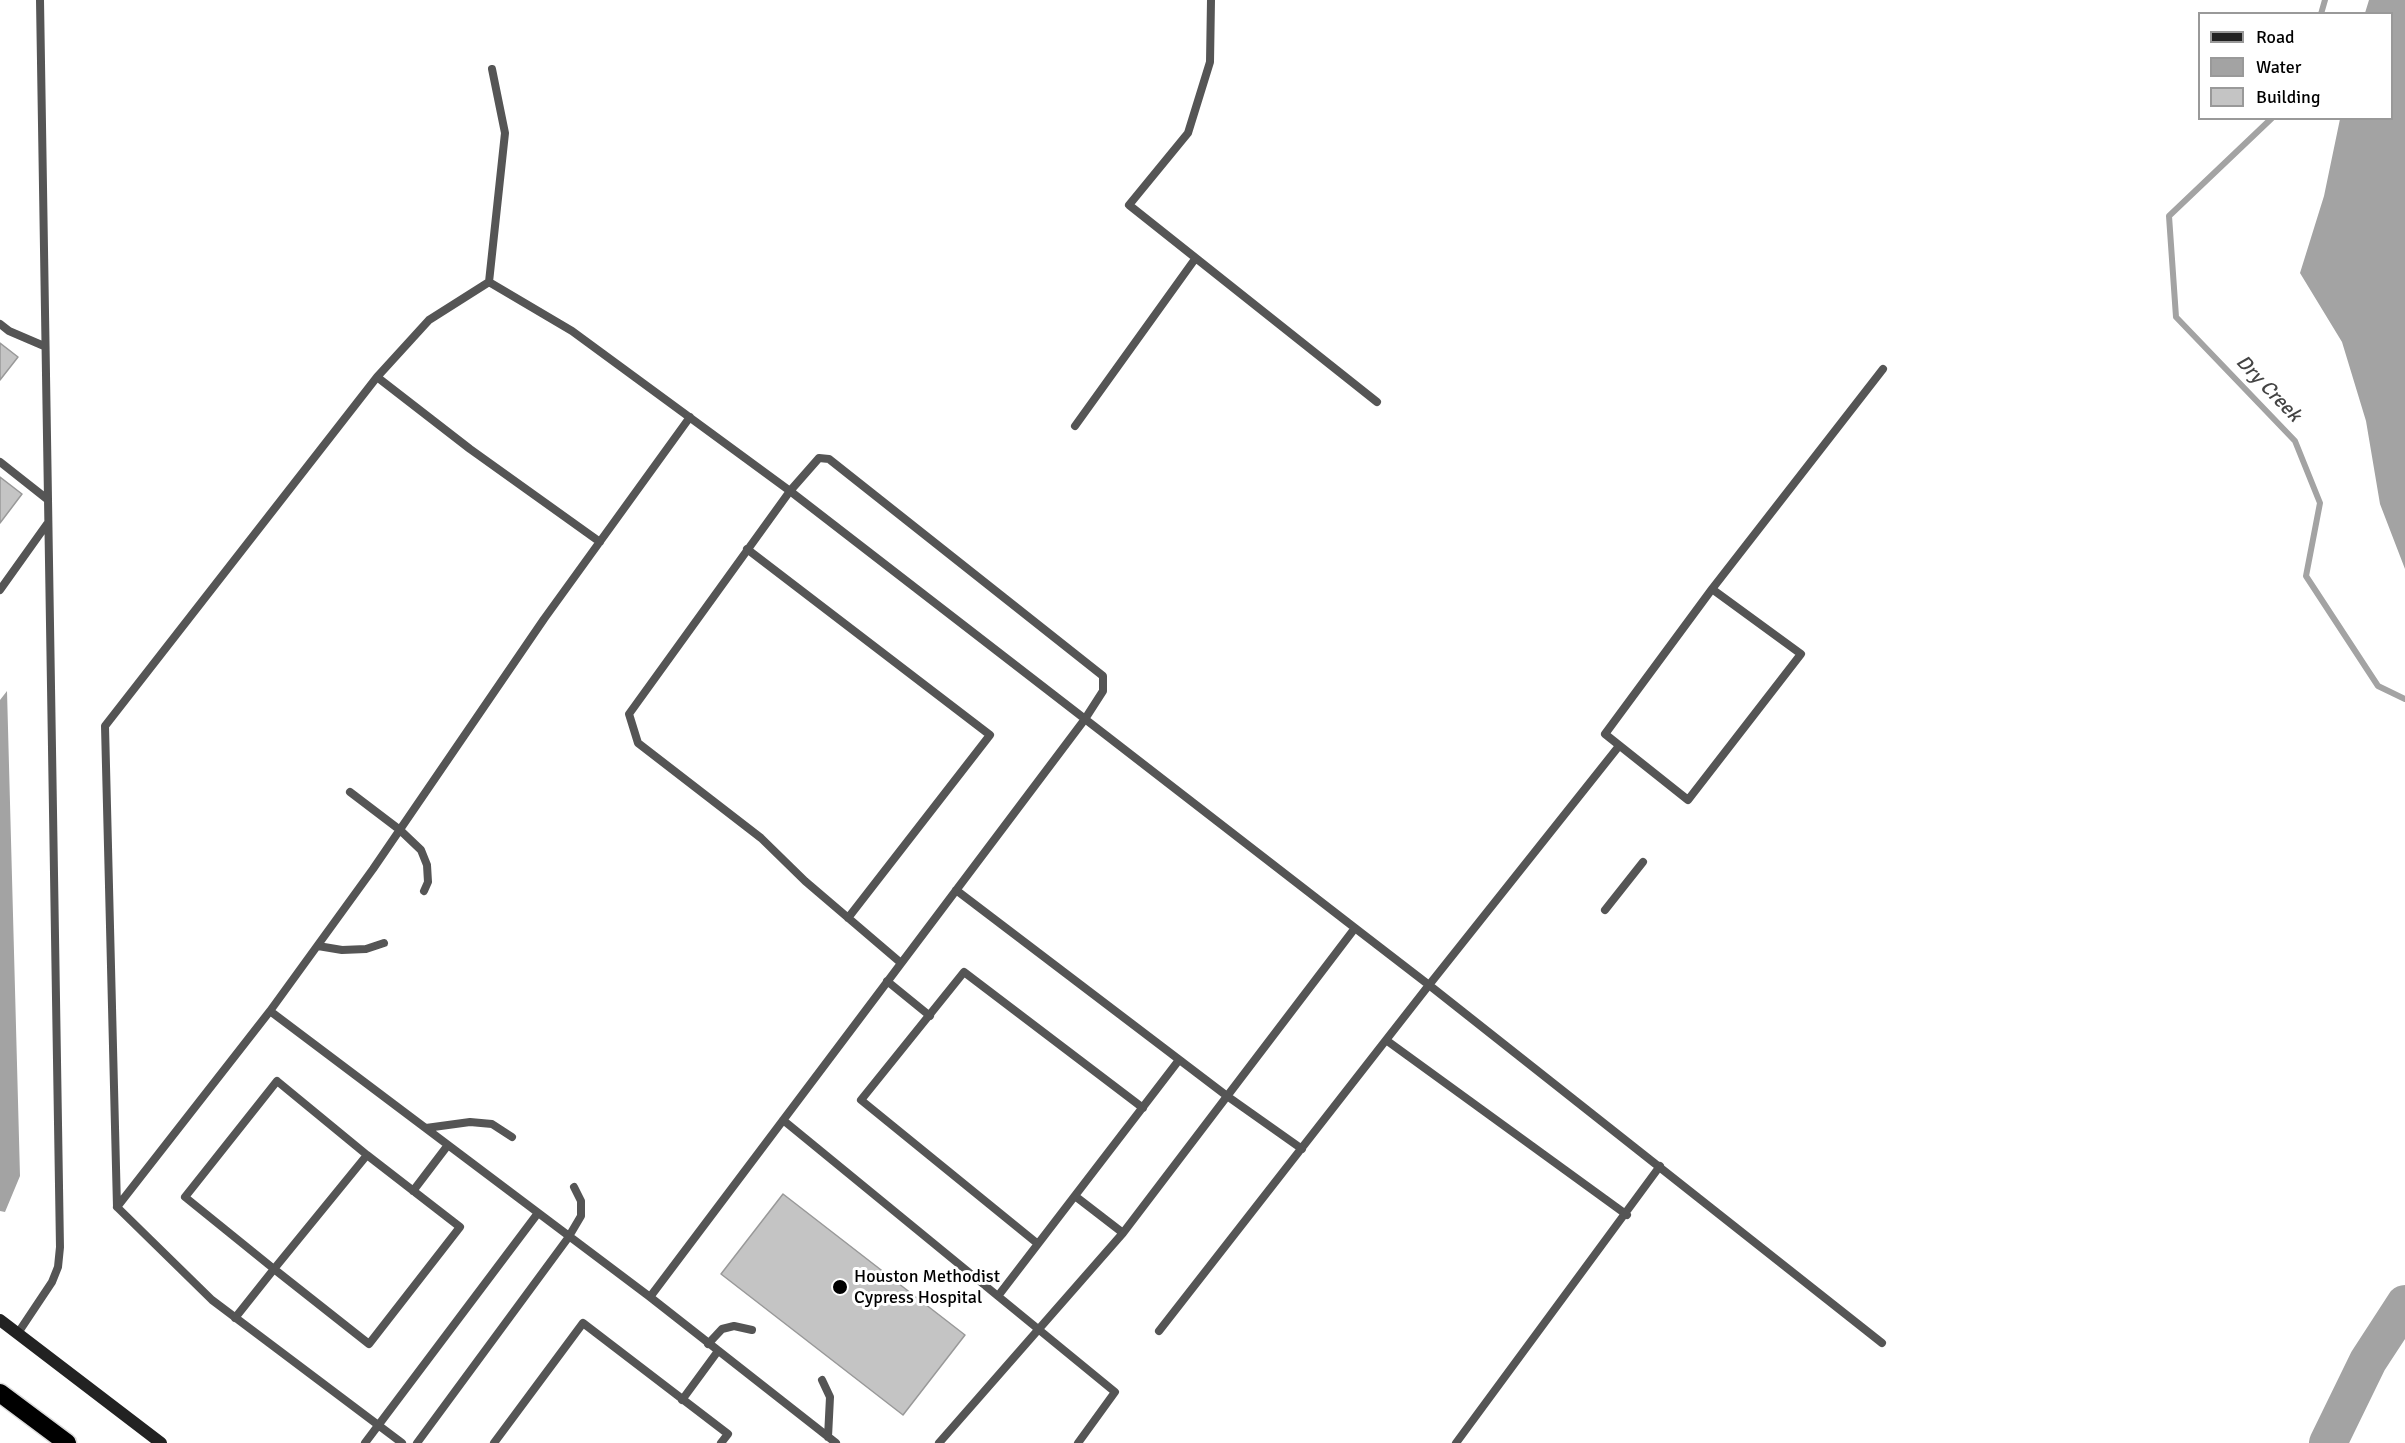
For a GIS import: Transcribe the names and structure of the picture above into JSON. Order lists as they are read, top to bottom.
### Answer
{
  "water": ["Dry Creek"],
  "places": ["Houston Methodist Cypress Hospital"],
  "legend": ["Road", "Water", "Building"]
}
